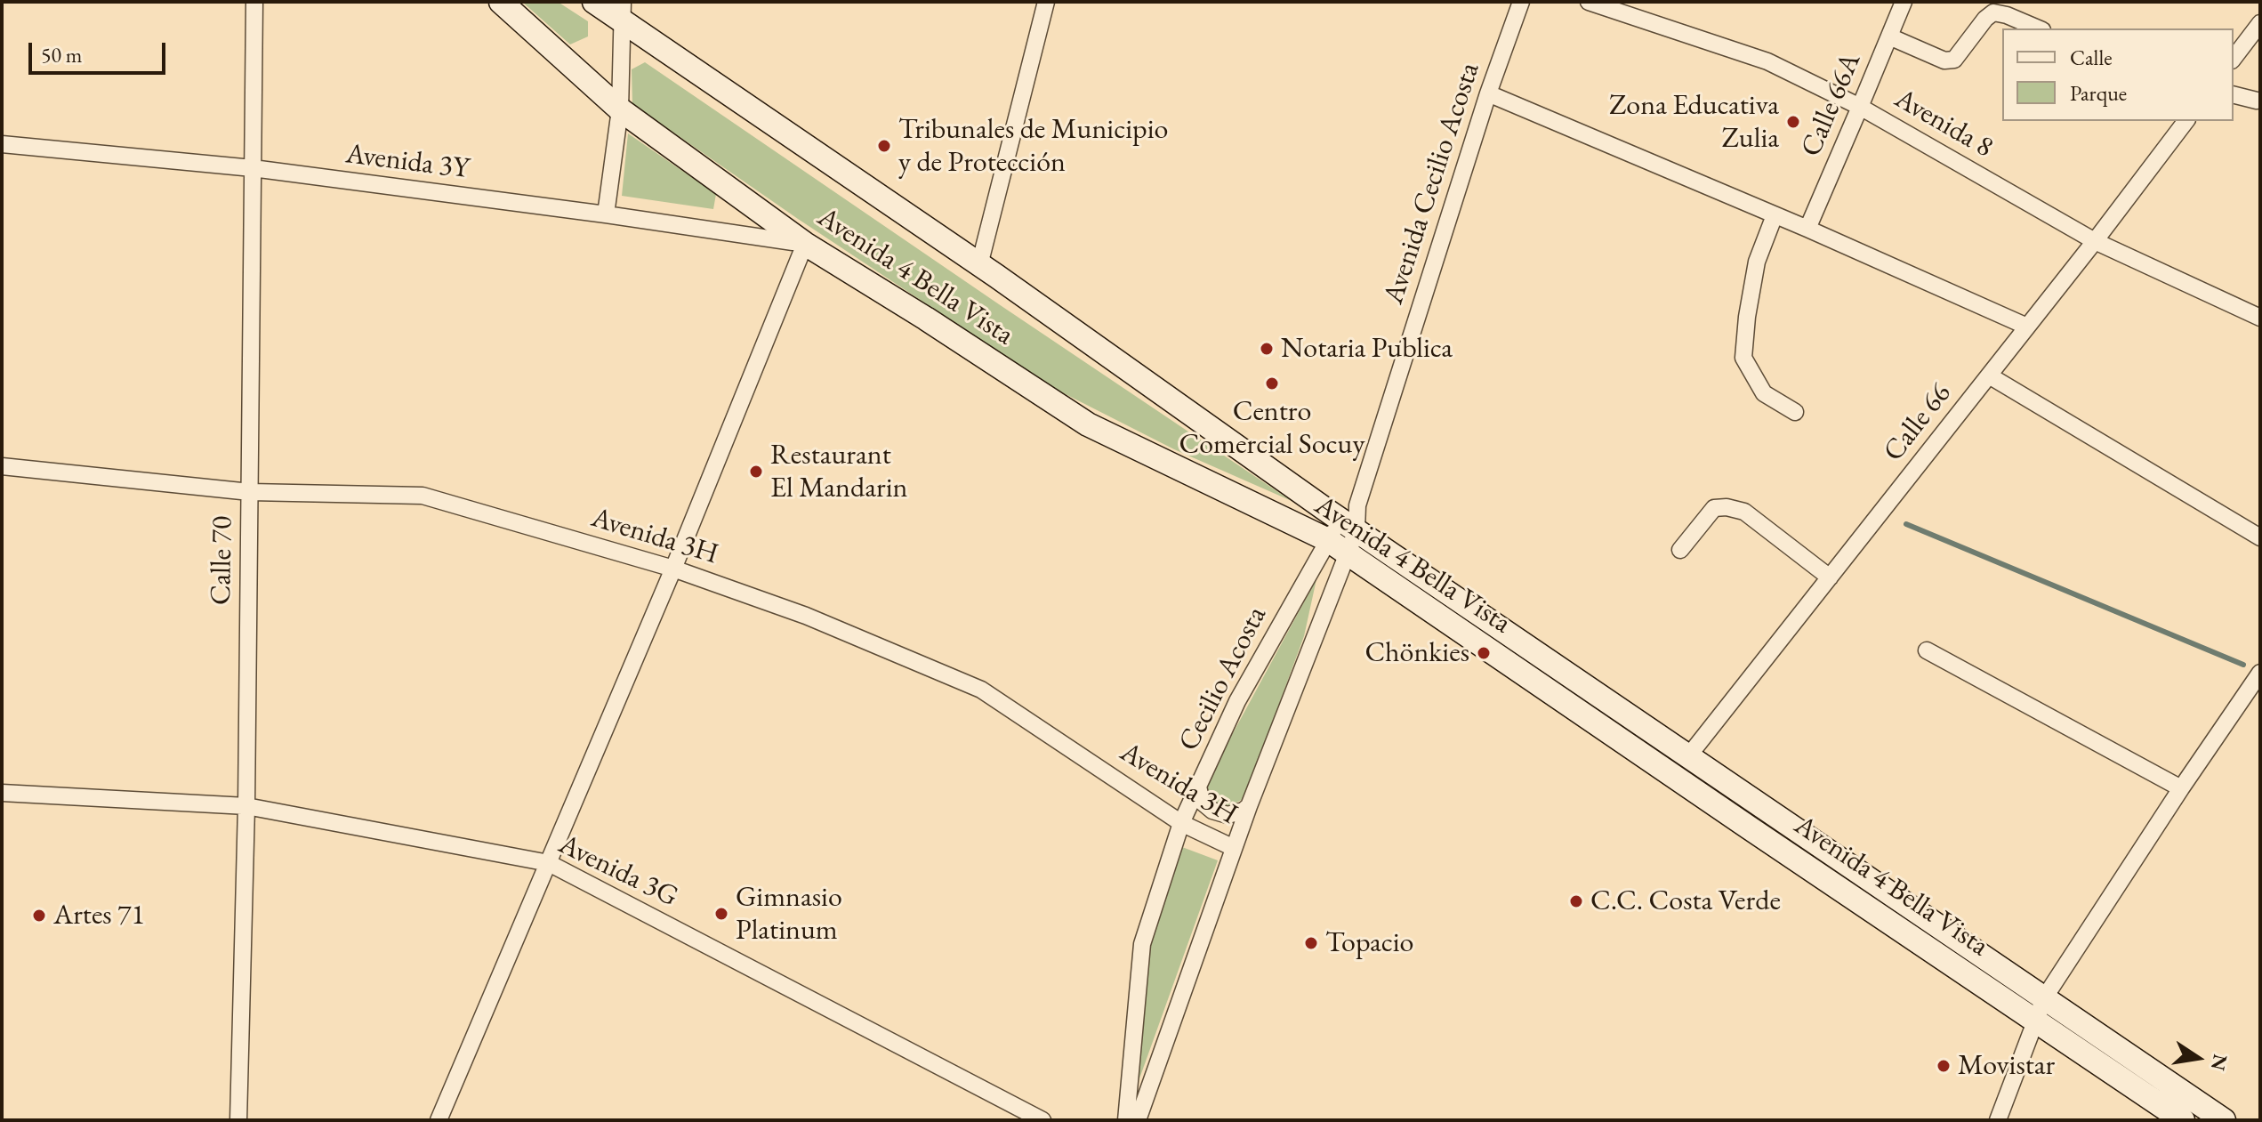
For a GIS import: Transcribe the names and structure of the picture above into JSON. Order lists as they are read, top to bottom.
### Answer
{
  "streets": {
    "street": [
      "Calle 66A",
      "Avenida 8",
      "Avenida 3Y",
      "Avenida Cecilio Acosta",
      "Avenida 4 Bella Vista",
      "Calle 66",
      "Avenida 3H",
      "Calle 70",
      "Cecilio Acosta",
      "Avenida 3G"
    ]
  },
  "crossings": [
    ["Calle 66A", "Avenida 8"],
    ["Avenida 8", "Calle 66"],
    ["Avenida 3Y", "Avenida 4 Bella Vista"],
    ["Avenida 3Y", "Calle 70"],
    ["Avenida Cecilio Acosta", "Avenida 4 Bella Vista"],
    ["Avenida Cecilio Acosta", "Cecilio Acosta"],
    ["Avenida 4 Bella Vista", "Calle 66"],
    ["Avenida 4 Bella Vista", "Cecilio Acosta"],
    ["Avenida 3H", "Calle 70"],
    ["Avenida 3H", "Cecilio Acosta"],
    ["Calle 70", "Avenida 3G"]
  ],
  "places": [
    "Zona Educativa Zulia",
    "Tribunales de Municipio y de Protección",
    "Notaria Publica",
    "Centro Comercial Socuy",
    "Restaurant El Mandarin",
    "Chönkies",
    "C.C. Costa Verde",
    "Gimnasio Platinum",
    "Artes 71",
    "Topacio",
    "Movistar"
  ],
  "legend": ["Calle", "Parque"],
  "scale_bar": "50 m",
  "north": "right"
}
